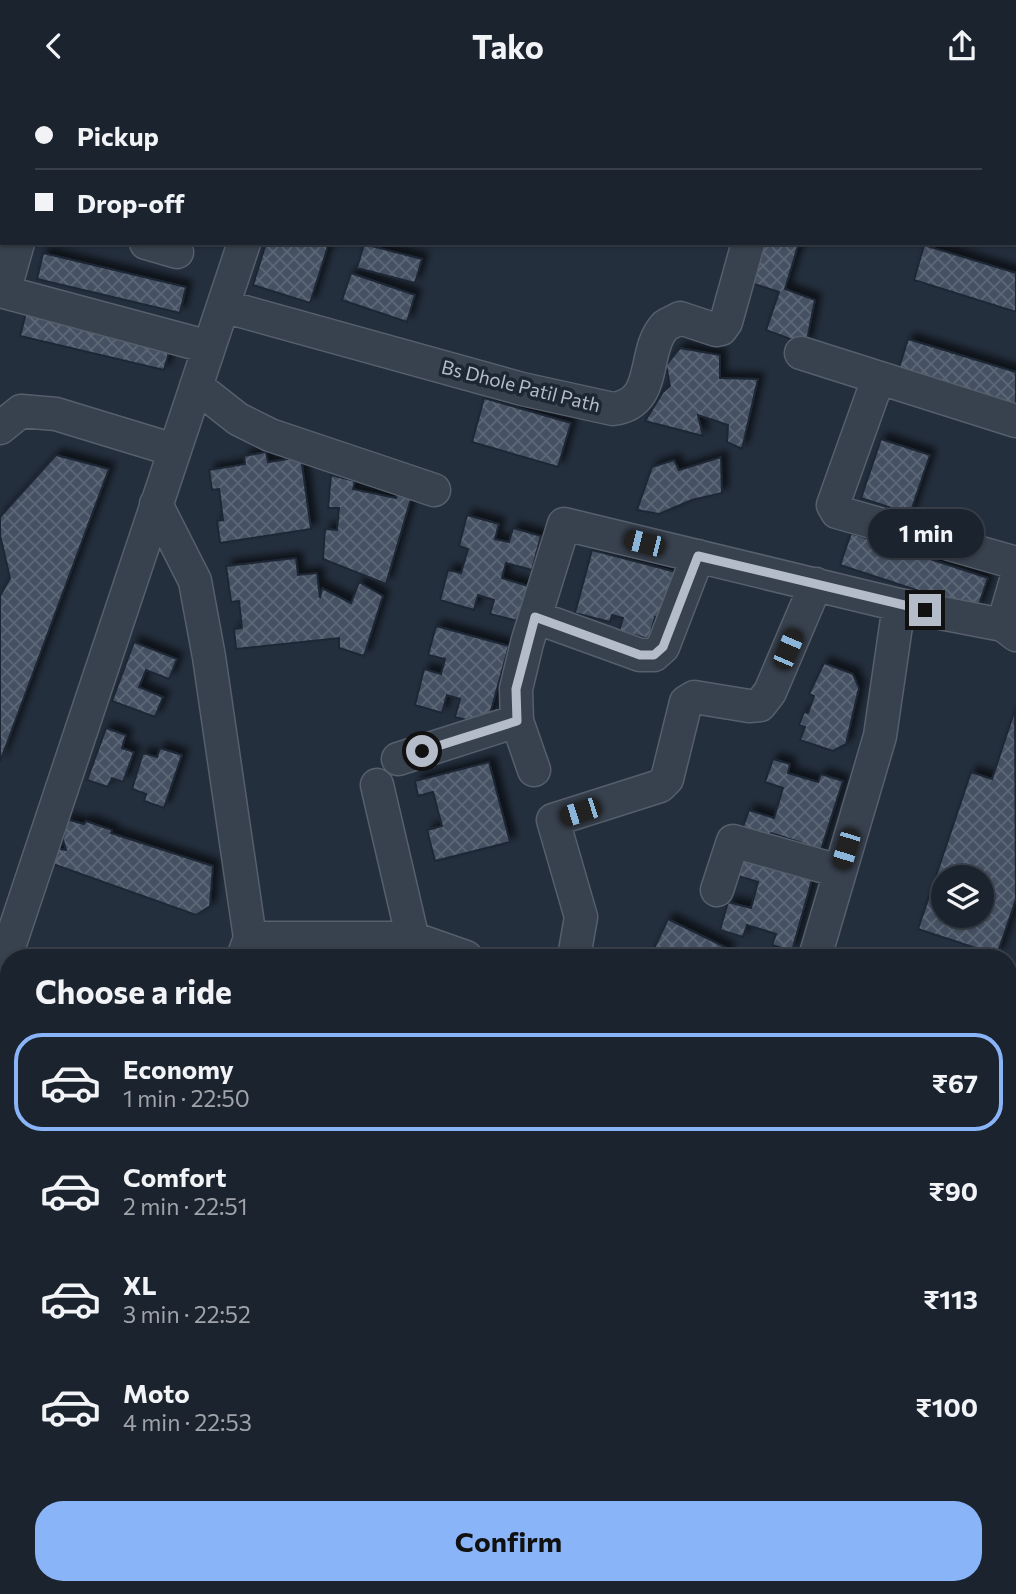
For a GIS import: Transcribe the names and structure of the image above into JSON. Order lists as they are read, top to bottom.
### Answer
{
  "streets": {
    "street": ["Bs Dhole Patil Path"]
  },
  "page": {
    "header": "Tako",
    "banner": ["Pickup", "Drop-off"],
    "bubble": "1 min",
    "heading": "Choose a ride",
    "list": [
      {
        "name": "Economy",
        "note": "1 min · 22:50",
        "value": "₹67"
      },
      {
        "name": "Comfort",
        "note": "2 min · 22:51",
        "value": "₹90"
      },
      {
        "name": "XL",
        "note": "3 min · 22:52",
        "value": "₹113"
      },
      {
        "name": "Moto",
        "note": "4 min · 22:53",
        "value": "₹100"
      }
    ],
    "buttons": "Confirm"
  }
}
